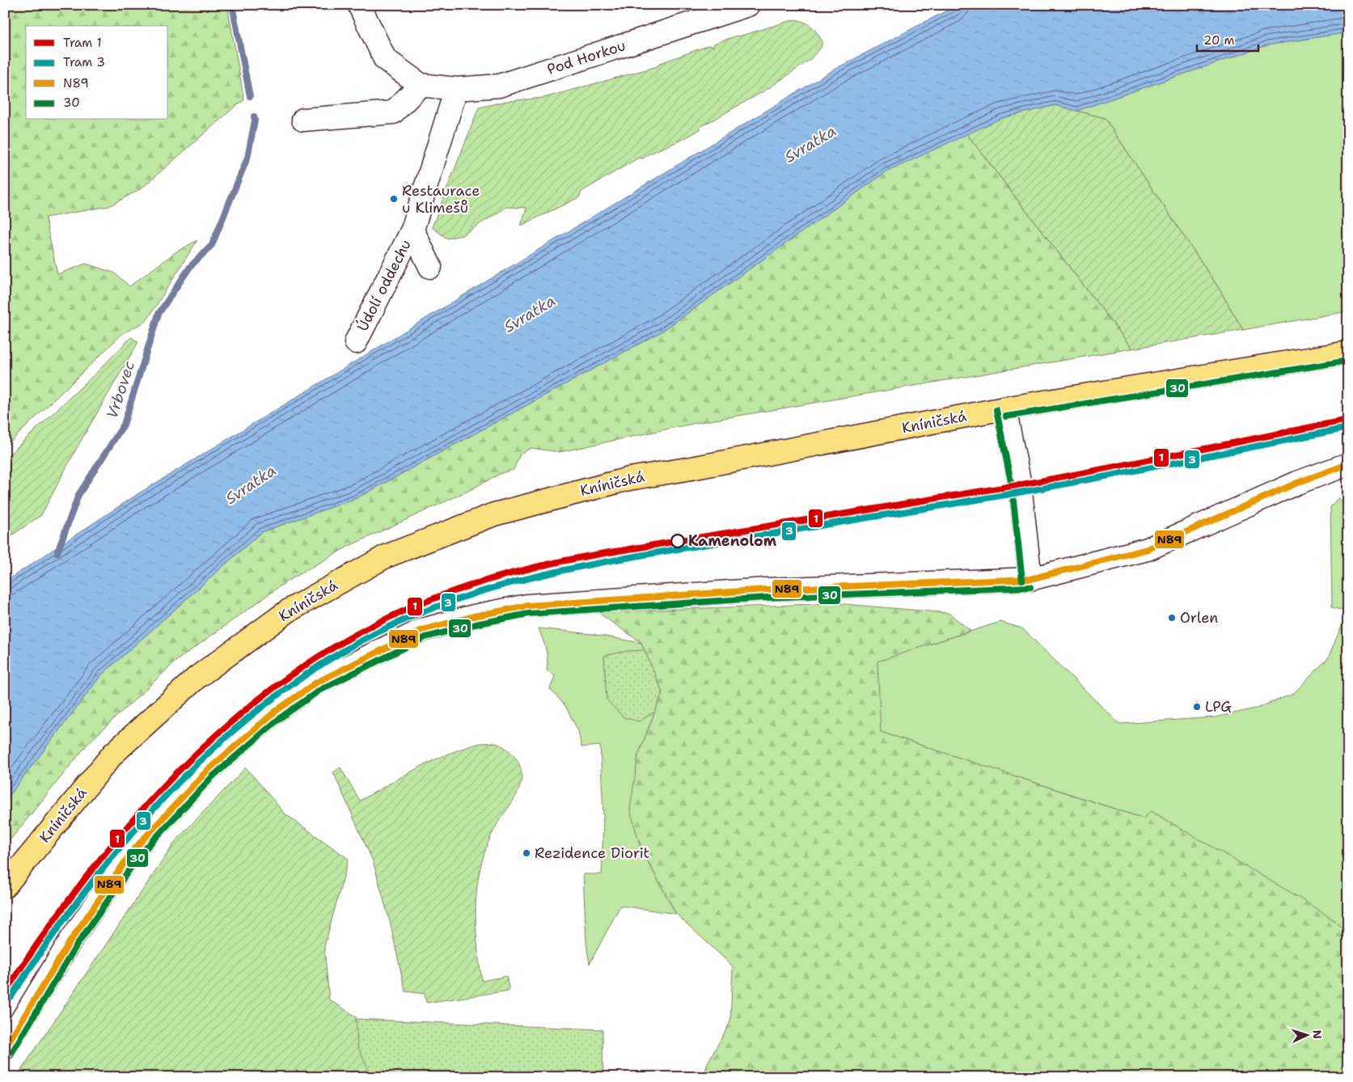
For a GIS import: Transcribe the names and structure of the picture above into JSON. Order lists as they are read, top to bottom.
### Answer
{
  "streets": {
    "main road": ["Kníničská"],
    "street": ["Pod Horkou", "Údolí oddechu"]
  },
  "crossings": [
    ["Pod Horkou", "Údolí oddechu"]
  ],
  "water": ["Svratka", "Vrbovec"],
  "places": [
    "Restaurace u Klimešů",
    "Kamenolom",
    "Orlen",
    "LPG",
    "Rezidence Diorit"
  ],
  "lines": [
    "transit line 30",
    "tram line 1",
    "tram line 3",
    "transit line N89"
  ],
  "legend": [
    "Tram 1",
    "Tram 3",
    "N89",
    "30"
  ],
  "scale_bar": "20 m",
  "north": "right"
}
